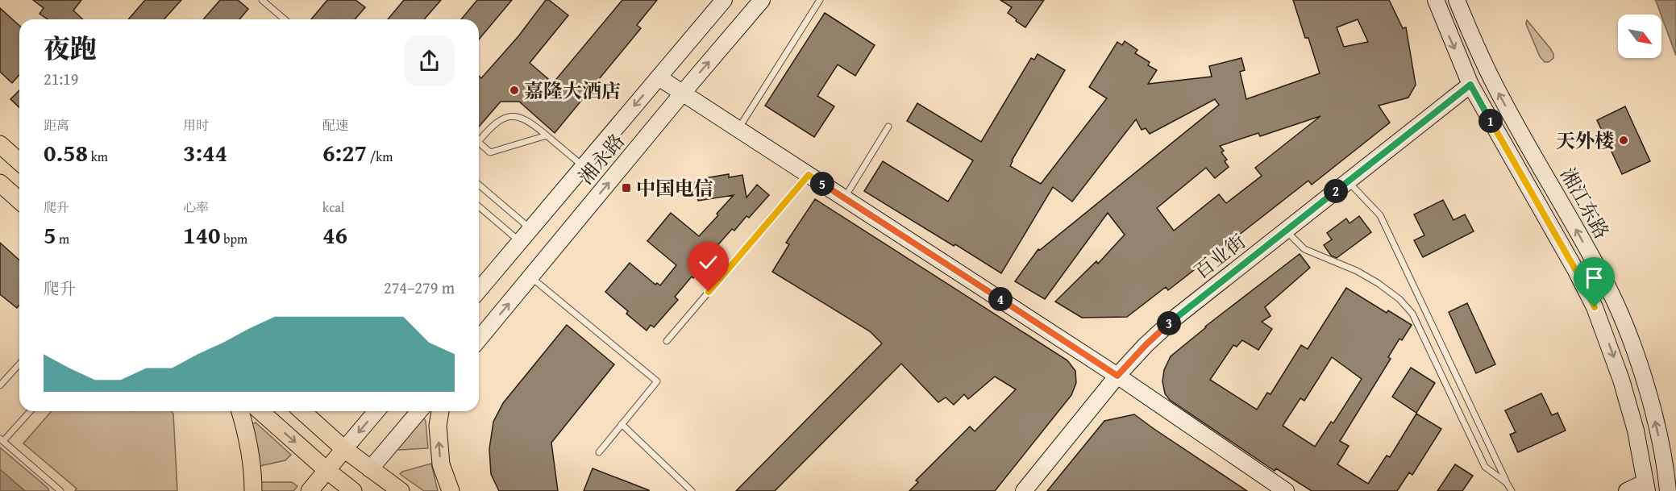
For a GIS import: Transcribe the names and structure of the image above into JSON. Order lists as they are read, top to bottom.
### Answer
{
  "streets": {
    "main road": ["湘永路", "湘江东路", "百业街"]
  },
  "places": {
    "other": ["嘉隆大酒店", "天外楼"],
    "transit": ["中国电信"]
  },
  "north": "bottom right",
  "page": {
    "heading": ["夜跑", "21:19"],
    "stats": [
      ["距离", "0.58 km"],
      ["用时", "3:44"],
      ["配速", "6:27 /km"],
      ["爬升", "5 m"],
      ["心率", "140 bpm"],
      ["kcal", "46"]
    ],
    "pins": [
      "1",
      "5",
      "2",
      "4",
      "3"
    ],
    "chart": ["爬升", "274–279 m"]
  }
}
